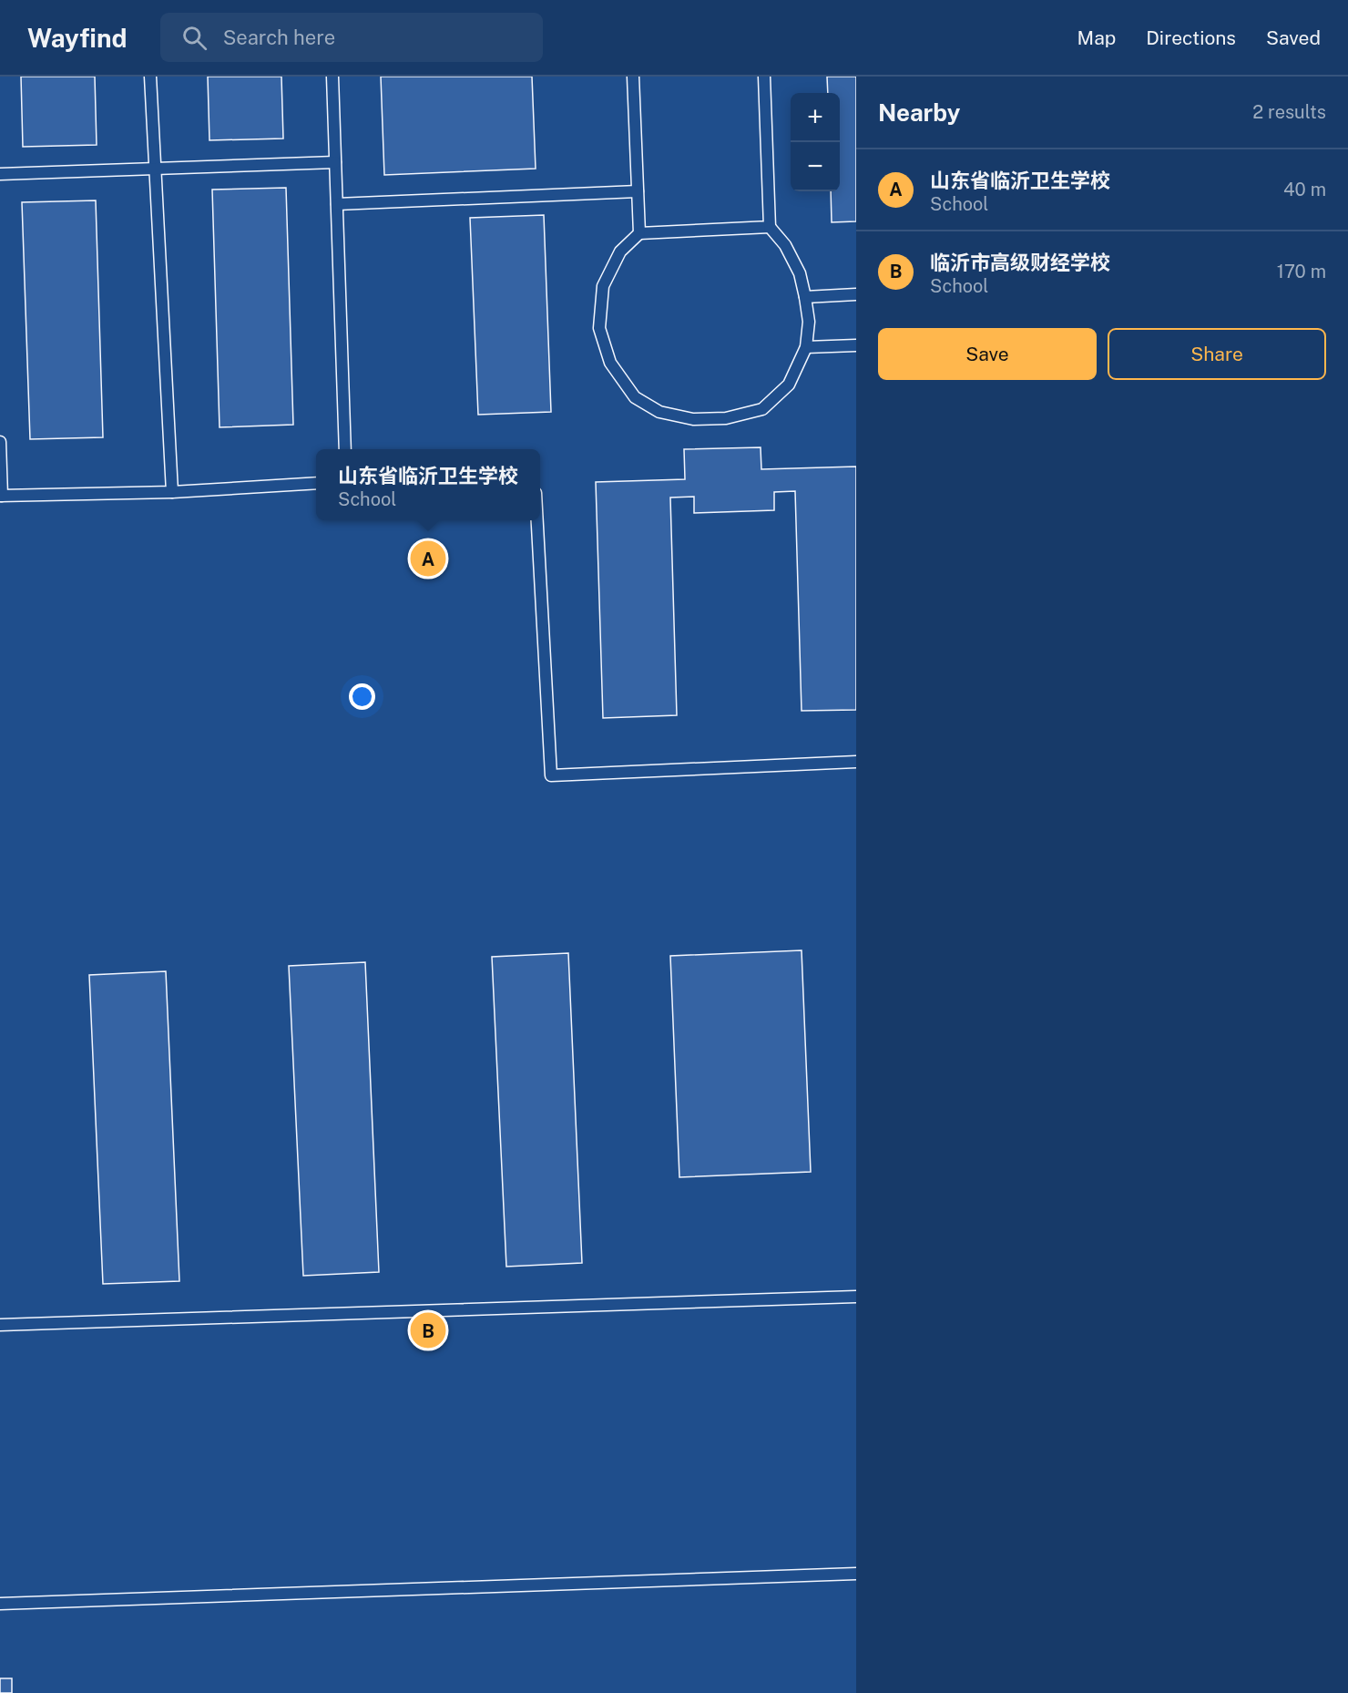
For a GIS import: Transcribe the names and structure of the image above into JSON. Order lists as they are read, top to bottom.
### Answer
{
  "page": {
    "header": "Wayfind",
    "search": "Search here",
    "nav": ["Map", "Directions", "Saved"],
    "heading": ["Nearby", "2 results"],
    "map_buttons": ["+", "−"],
    "list": [
      {
        "mark": "A",
        "name": "山东省临沂卫生学校",
        "note": "School",
        "value": "40 m"
      },
      {
        "mark": "B",
        "name": "临沂市高级财经学校",
        "note": "School",
        "value": "170 m"
      }
    ],
    "buttons": ["Save", "Share"],
    "popup": ["山东省临沂卫生学校", "School"],
    "pins": ["A", "B"]
  }
}
